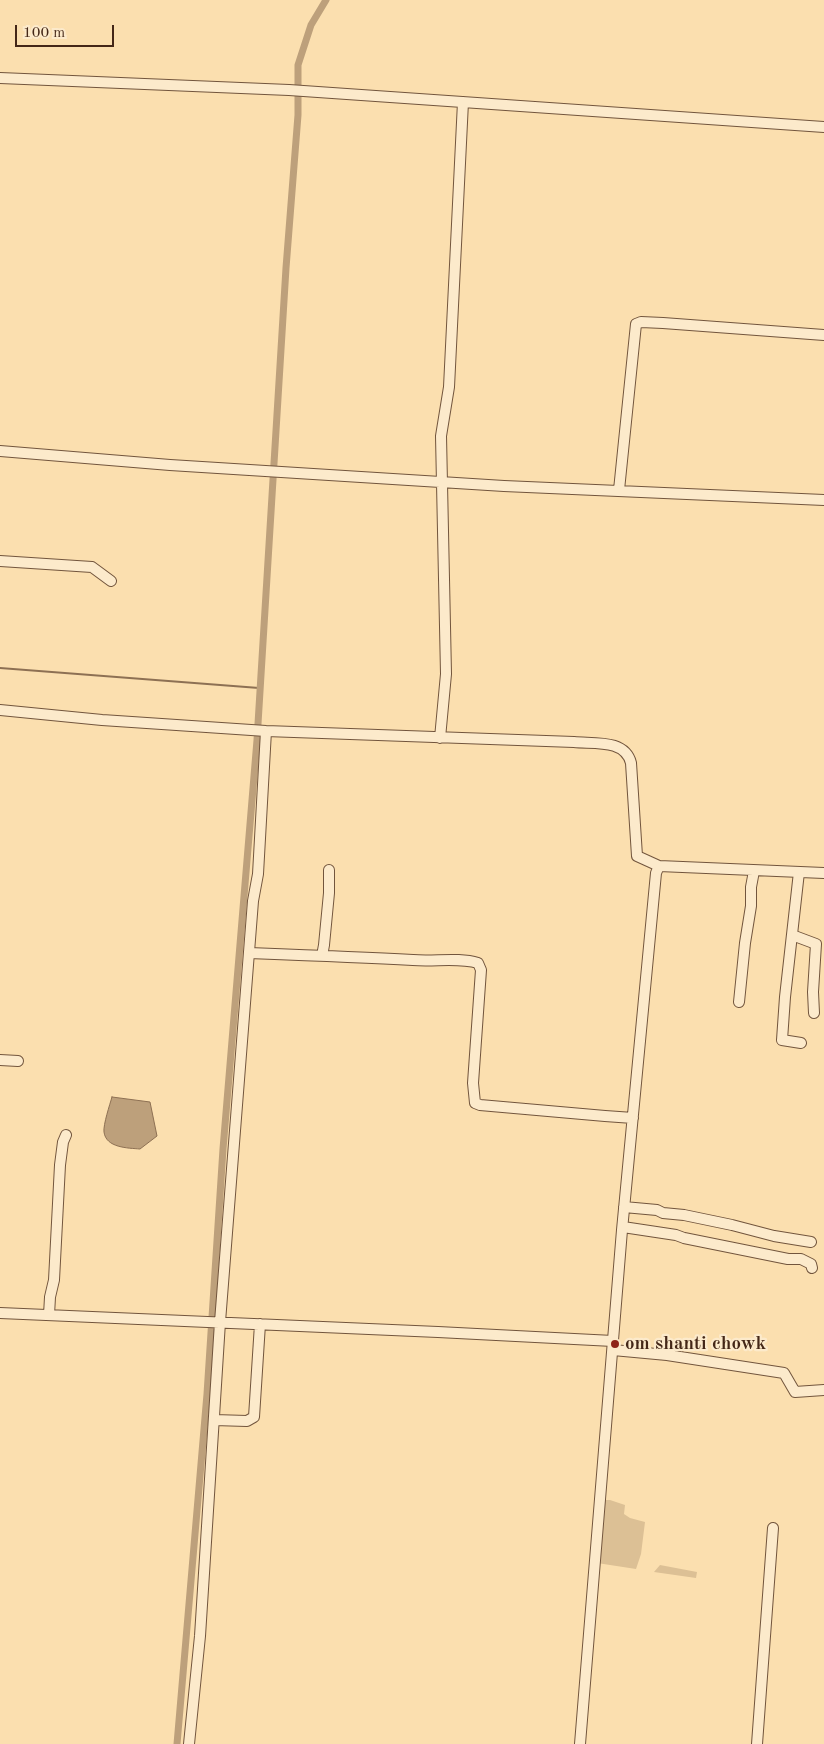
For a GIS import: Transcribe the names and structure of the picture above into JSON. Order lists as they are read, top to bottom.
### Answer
{
  "places": ["om shanti chowk"],
  "scale_bar": "100 m"
}
